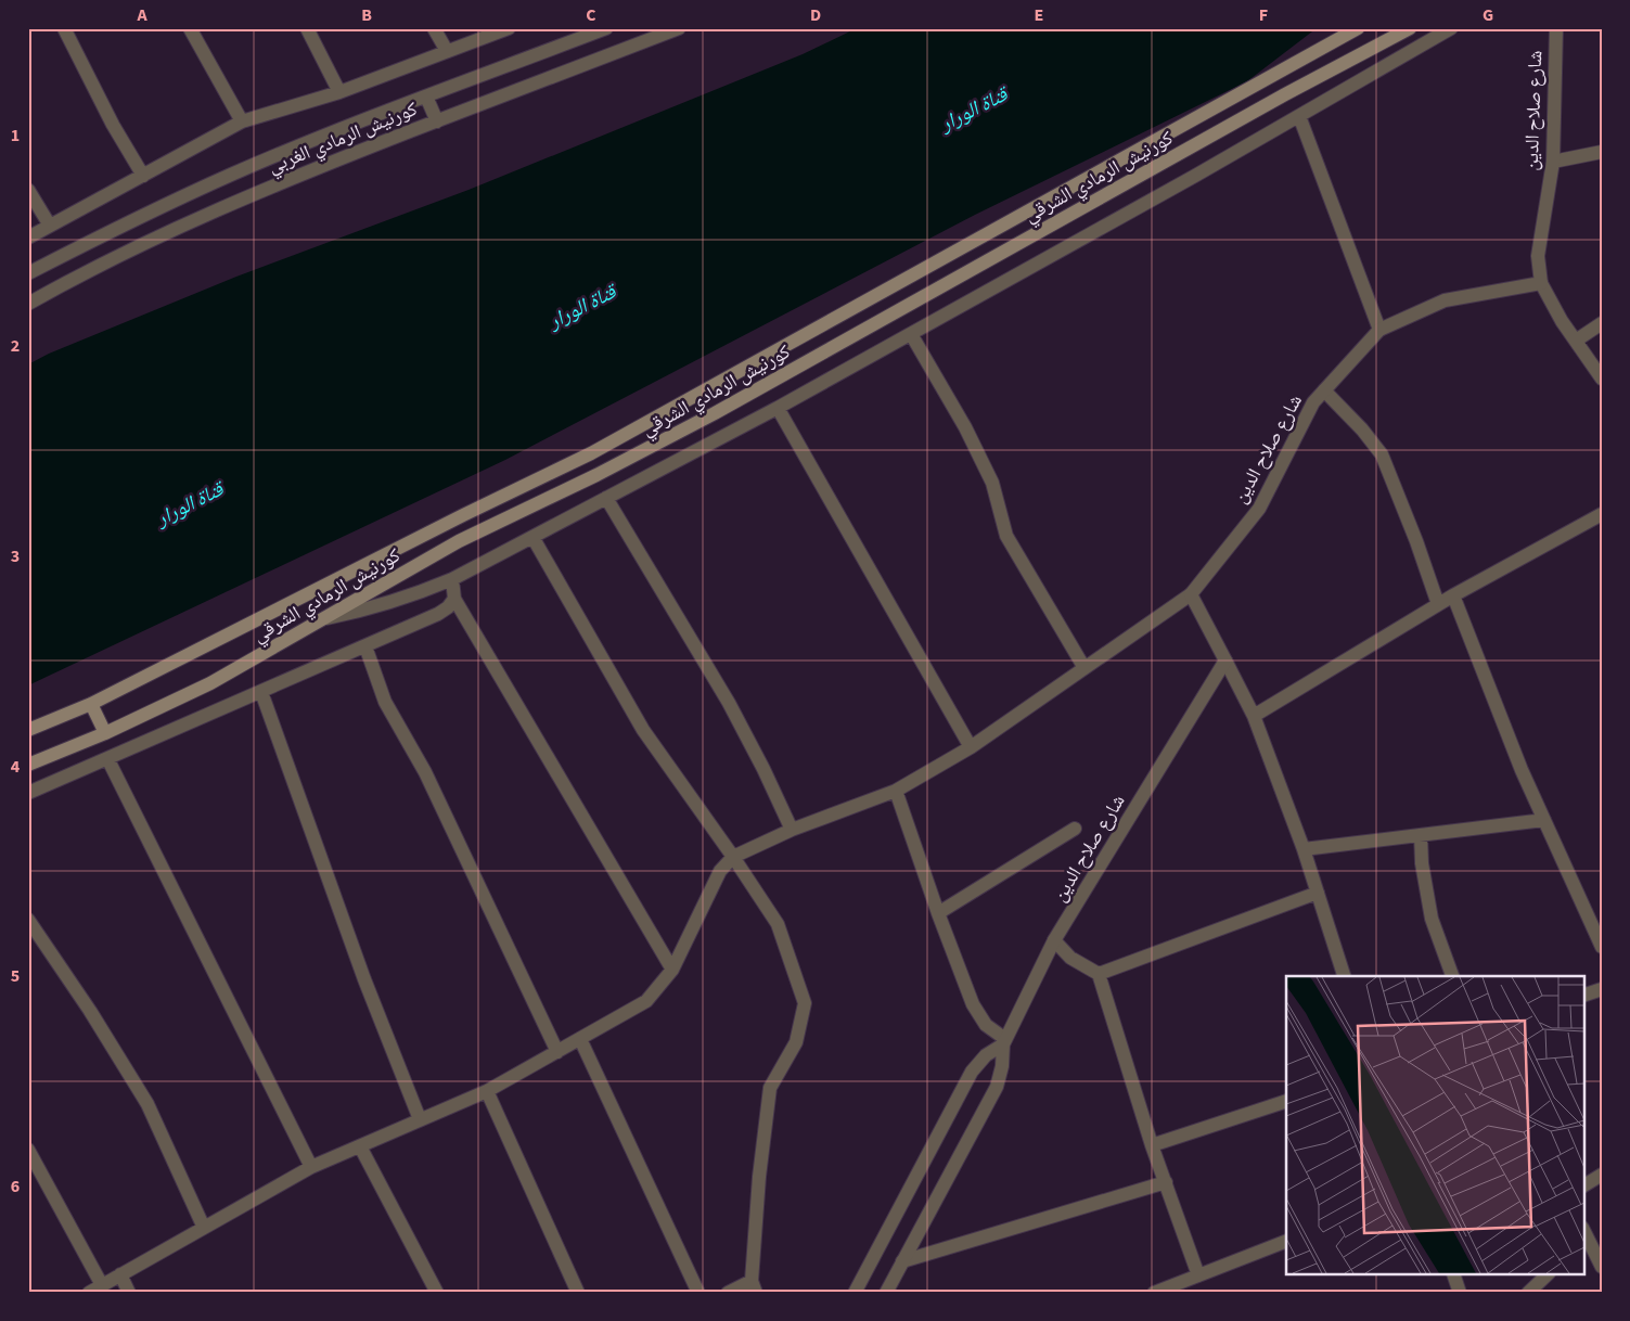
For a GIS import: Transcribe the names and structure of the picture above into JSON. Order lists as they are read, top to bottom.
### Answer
{
  "streets": {
    "main road": ["كورنيش الرمادي الشرقي"],
    "street": ["شارع صلاح الدين", "كورنيش الرمادي الغربي"]
  },
  "water": ["قناة الورار"],
  "grid": {
    "columns": [
      "A",
      "B",
      "C",
      "D",
      "E",
      "F",
      "G"
    ],
    "rows": [
      "1",
      "2",
      "3",
      "4",
      "5",
      "6"
    ]
  }
}
